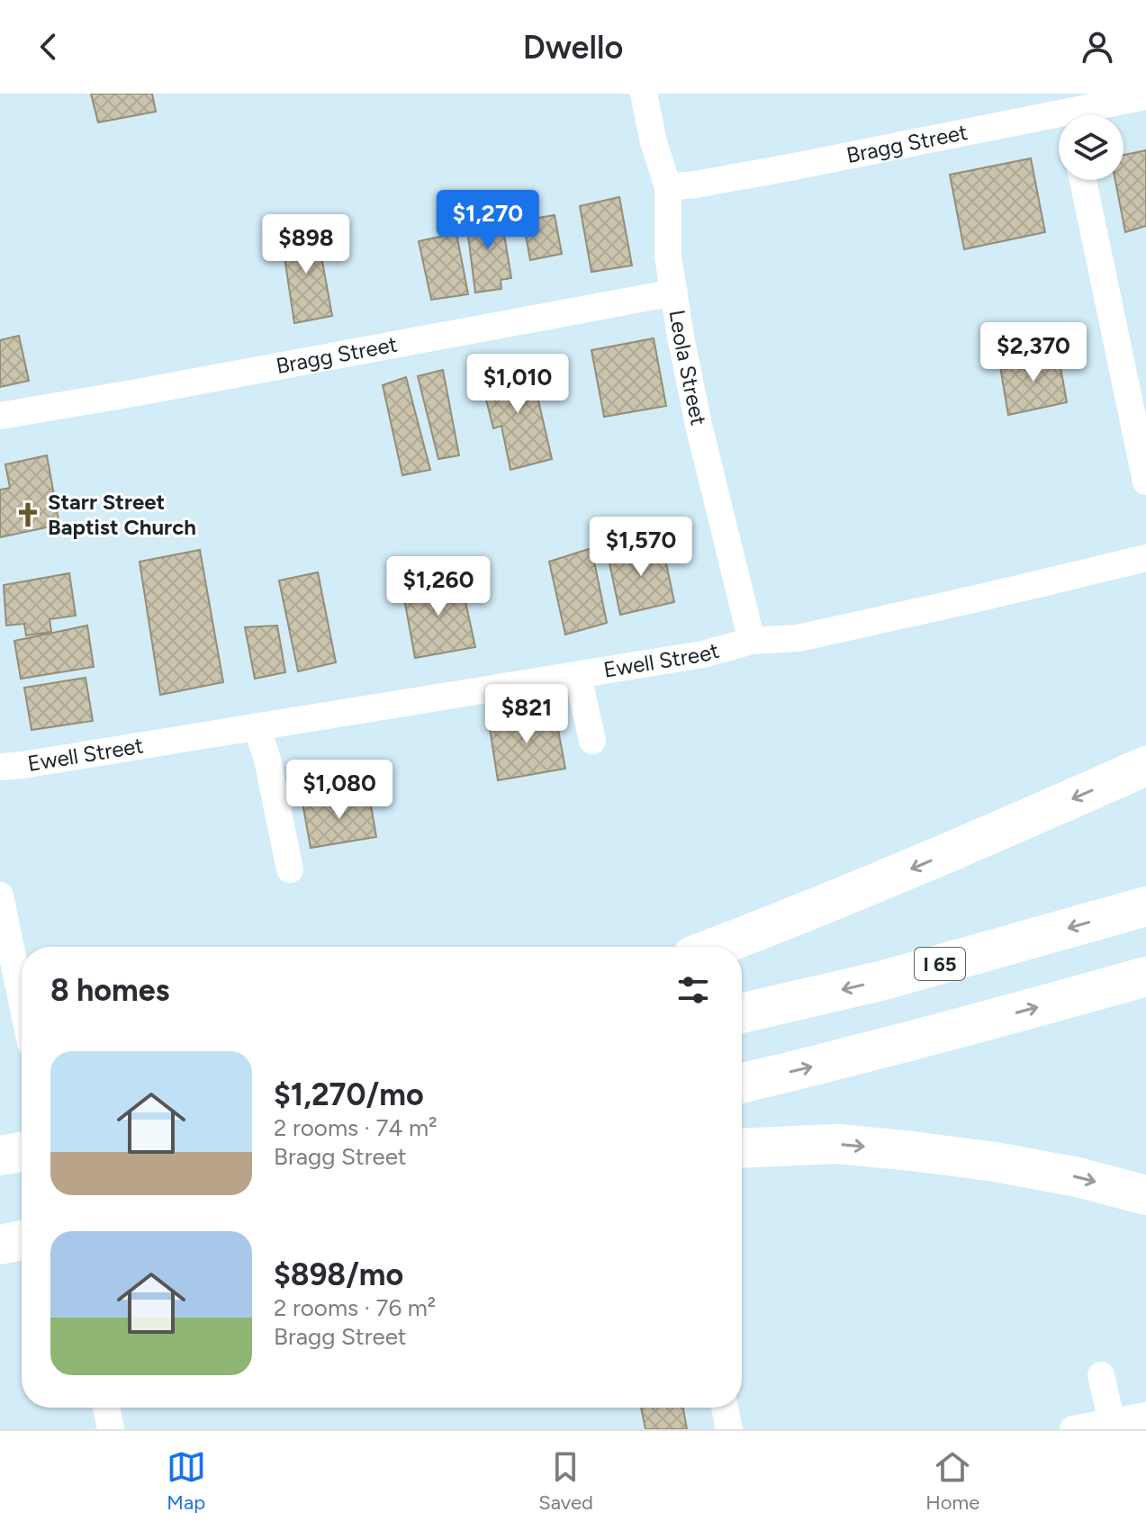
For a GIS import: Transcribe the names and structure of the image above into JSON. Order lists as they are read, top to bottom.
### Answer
{
  "streets": {
    "highway": ["I 65"],
    "street": ["Bragg Street", "Leola Street", "Ewell Street"]
  },
  "crossings": [
    ["Bragg Street", "Leola Street"],
    ["Leola Street", "Ewell Street"]
  ],
  "places": {
    "church": ["Starr Street Baptist Church"]
  },
  "page": {
    "header": "Dwello",
    "price": [
      "$1,270",
      "$898",
      "$2,370",
      "$1,010",
      "$1,570",
      "$1,260",
      "$821",
      "$1,080"
    ],
    "heading": "8 homes",
    "list": [
      {
        "name": "$1,270/mo",
        "note": "2 rooms · 74 m² · Bragg Street"
      },
      {
        "name": "$898/mo",
        "note": "2 rooms · 76 m² · Bragg Street"
      }
    ],
    "tabs": ["Map", "Saved", "Home"]
  }
}
